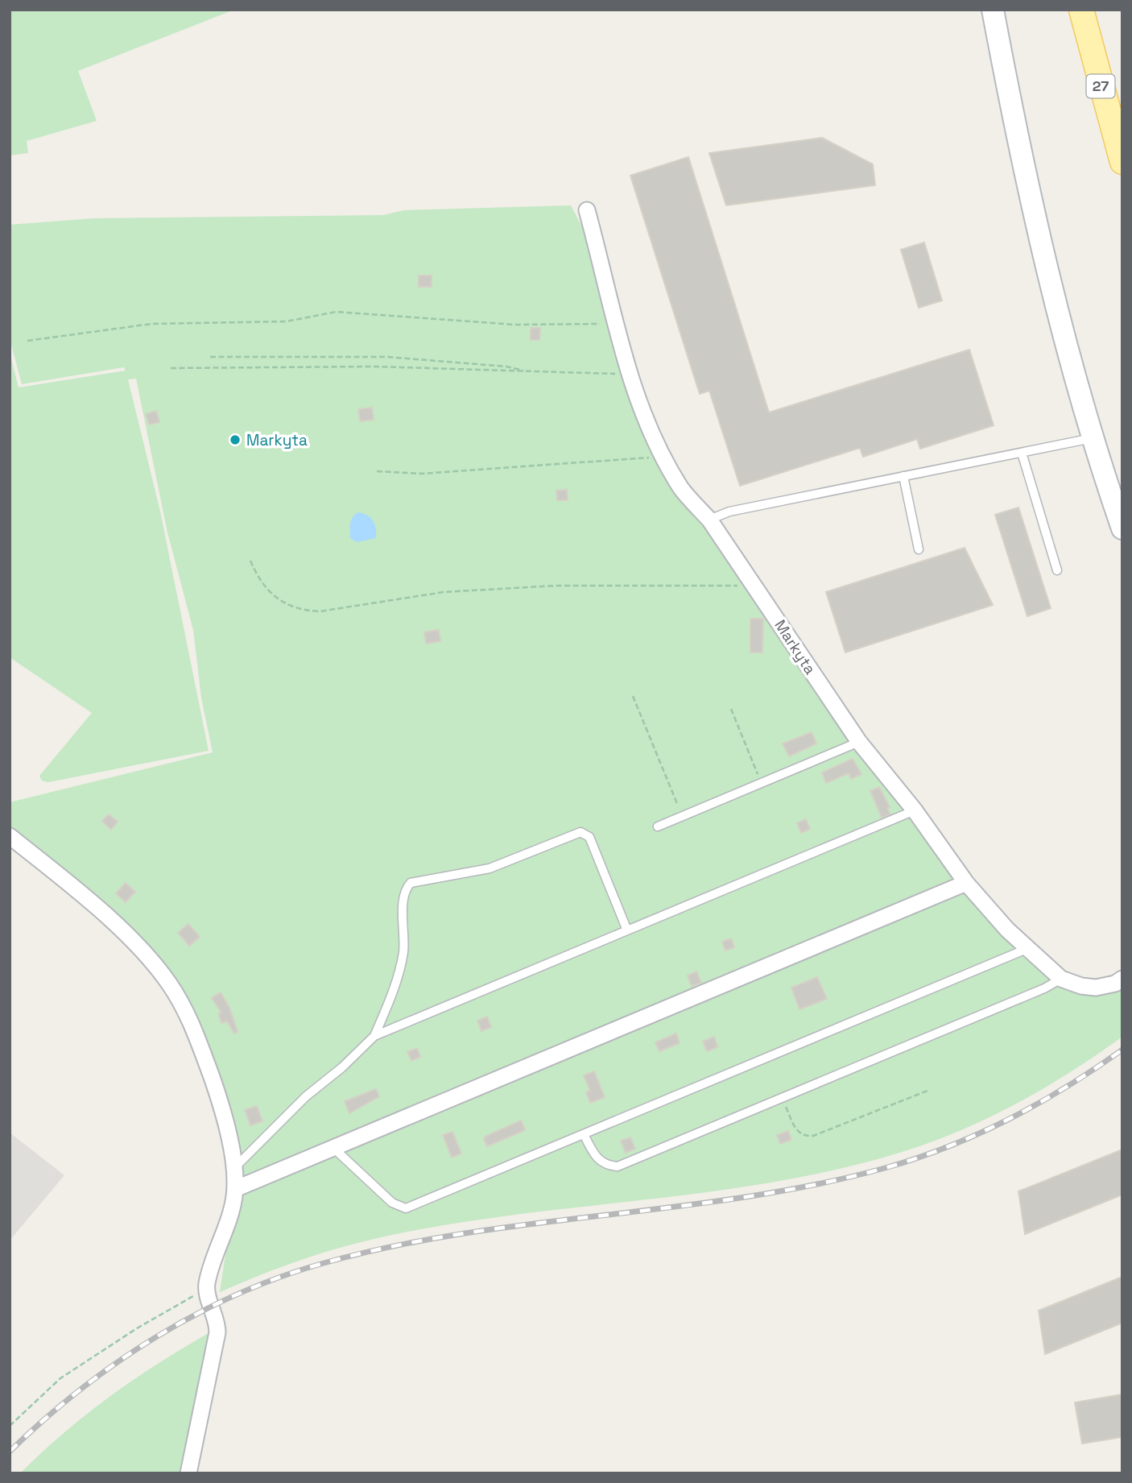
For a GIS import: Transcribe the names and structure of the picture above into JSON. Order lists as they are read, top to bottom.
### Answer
{
  "streets": {
    "main road": ["27"],
    "street": ["Markyta"]
  },
  "places": ["Markyta"]
}
